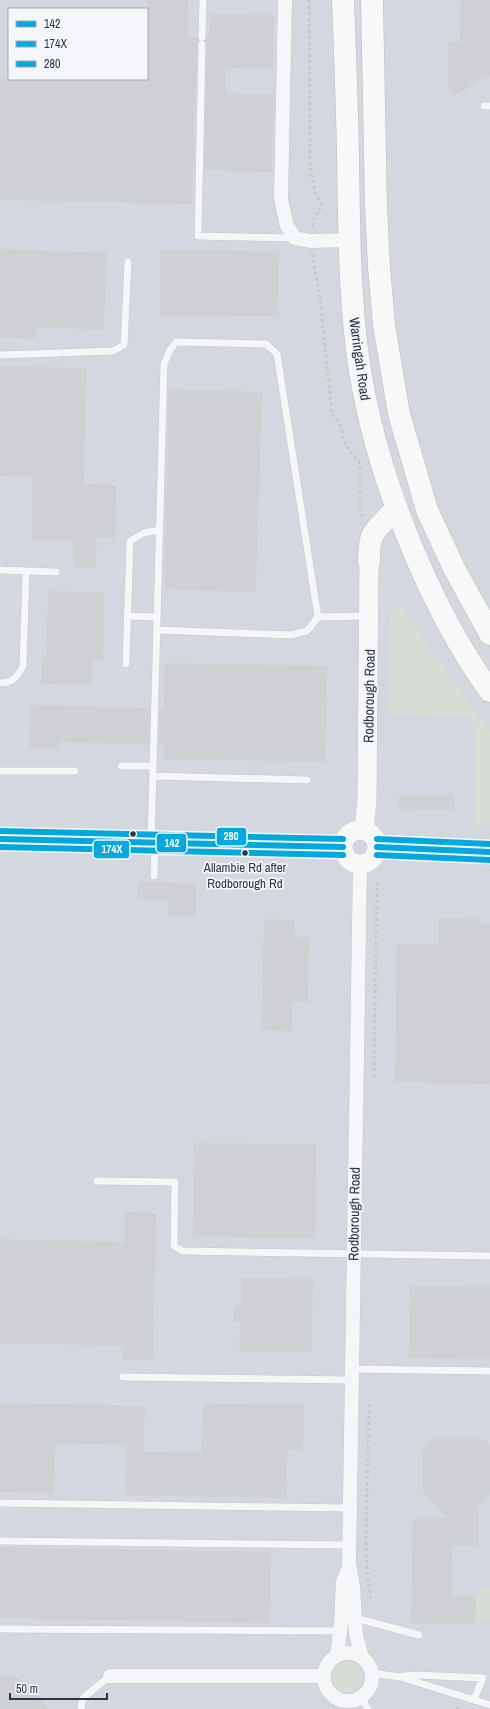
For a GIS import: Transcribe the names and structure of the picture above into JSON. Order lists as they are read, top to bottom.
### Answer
{
  "streets": {
    "highway": ["Warringah Road"],
    "main road": ["Rodborough Road"]
  },
  "places": ["Allambie Rd after Rodborough Rd"],
  "lines": ["transit line 280", "transit line 142", "transit line 174X"],
  "legend": ["142", "174X", "280"],
  "scale_bar": "50 m"
}
